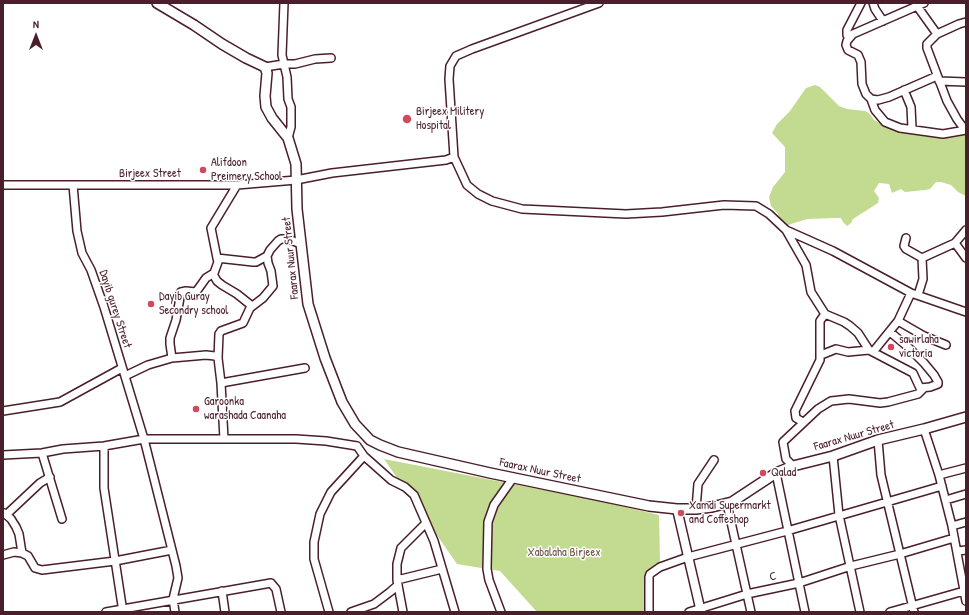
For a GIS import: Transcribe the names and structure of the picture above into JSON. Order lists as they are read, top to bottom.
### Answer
{
  "streets": {
    "main road": ["Faarax Nuur Street"],
    "street": ["Birjeex Street", "Dayib gurey Street", "C"]
  },
  "crossings": [
    ["Birjeex Street", "Faarax Nuur Street"],
    ["Birjeex Street", "Dayib gurey Street"]
  ],
  "parks": ["Xabalaha Birjeex"],
  "places": [
    "Birjeex Militery Hospital",
    "Alifdoon Preimery School",
    "Dayib Guray Secondry school",
    "sawirlaha victoria",
    "Garoonka warashada Caanaha",
    "Qalad",
    "Xamdi Supermarkt and Coffeshop"
  ],
  "north": "top"
}
